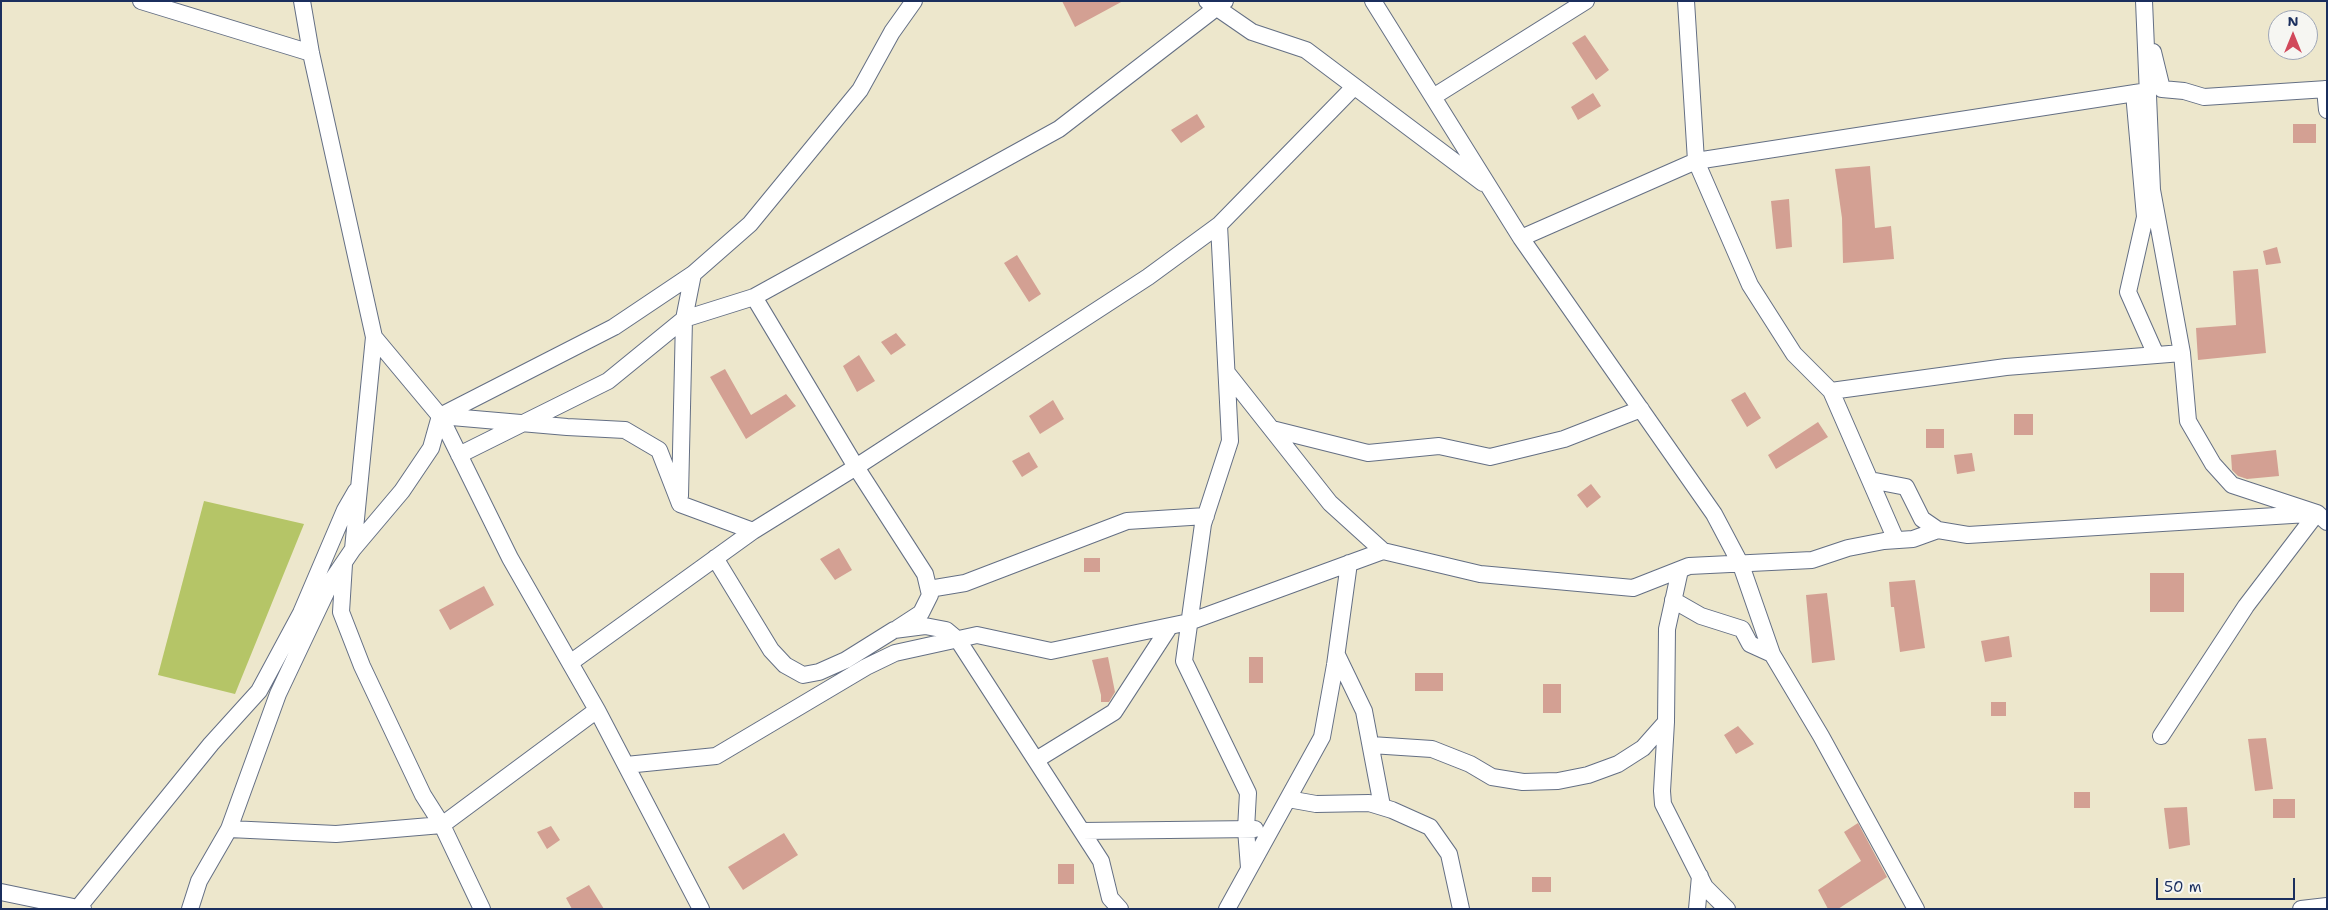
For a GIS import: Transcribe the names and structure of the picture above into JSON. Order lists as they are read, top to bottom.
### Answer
{
  "scale_bar": "50 m",
  "north": "top"
}
